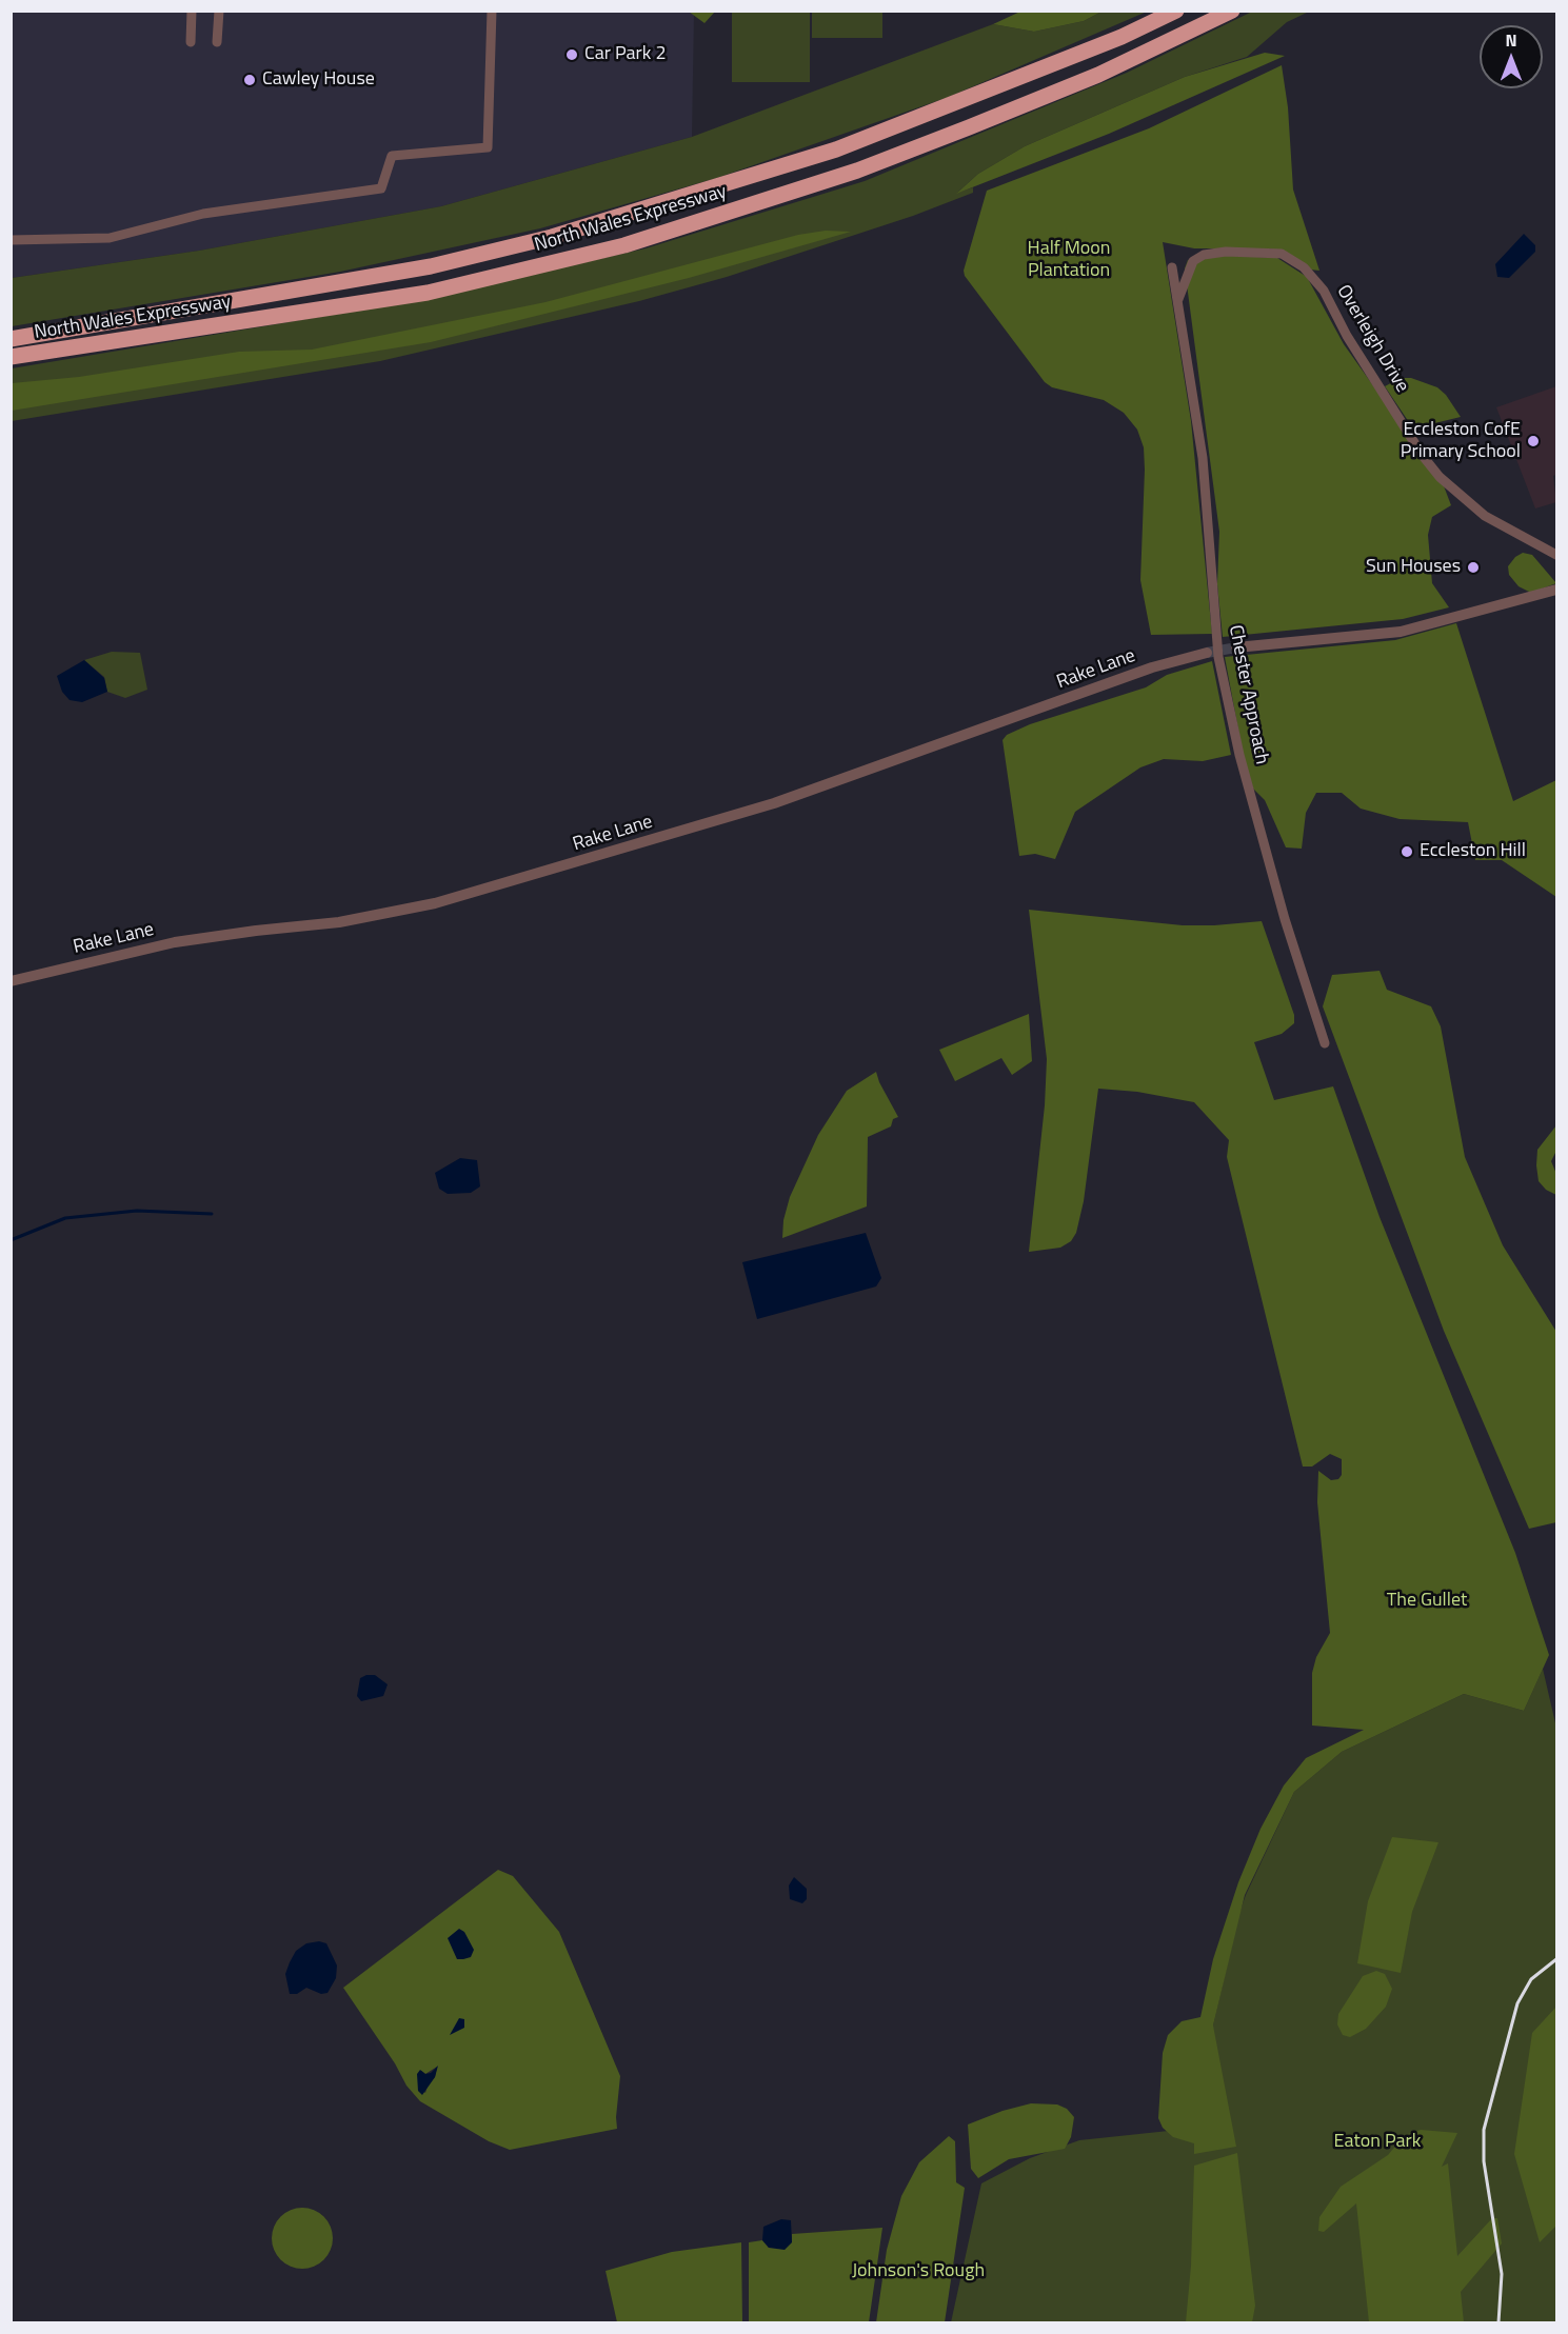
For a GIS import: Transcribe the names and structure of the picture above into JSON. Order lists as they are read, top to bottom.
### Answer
{
  "streets": {
    "highway": ["North Wales Expressway"],
    "street": ["Overleigh Drive", "Rake Lane", "Chester Approach"]
  },
  "crossings": [
    ["Overleigh Drive", "Chester Approach"]
  ],
  "parks": [
    "Half Moon Plantation",
    "The Gullet",
    "Eaton Park",
    "Johnson's Rough"
  ],
  "places": [
    "Car Park 2",
    "Cawley House",
    "Eccleston CofE Primary School",
    "Sun Houses",
    "Eccleston Hill"
  ],
  "north": "top"
}
